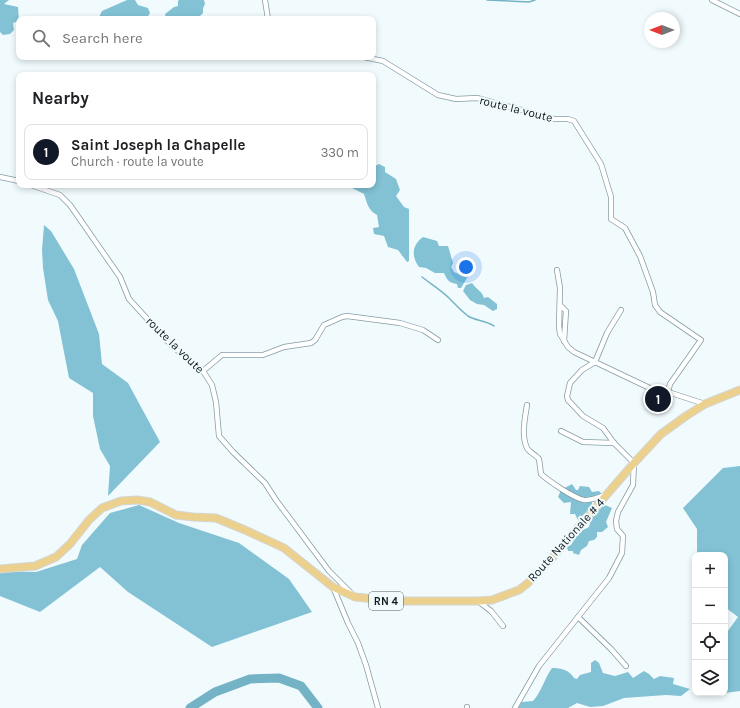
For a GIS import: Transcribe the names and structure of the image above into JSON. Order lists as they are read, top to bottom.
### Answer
{
  "streets": {
    "main road": ["Route Nationale # 4", "RN 4"],
    "street": ["route la voute"]
  },
  "crossings": [
    ["route la voute", "Route Nationale # 4"]
  ],
  "north": "left",
  "page": {
    "search": "Search here",
    "heading": "Nearby",
    "list": [
      {
        "mark": "1",
        "name": "Saint Joseph la Chapelle",
        "note": "Church · route la voute",
        "value": "330 m"
      }
    ],
    "pins": "1",
    "map_buttons": ["+", "−"]
  }
}
